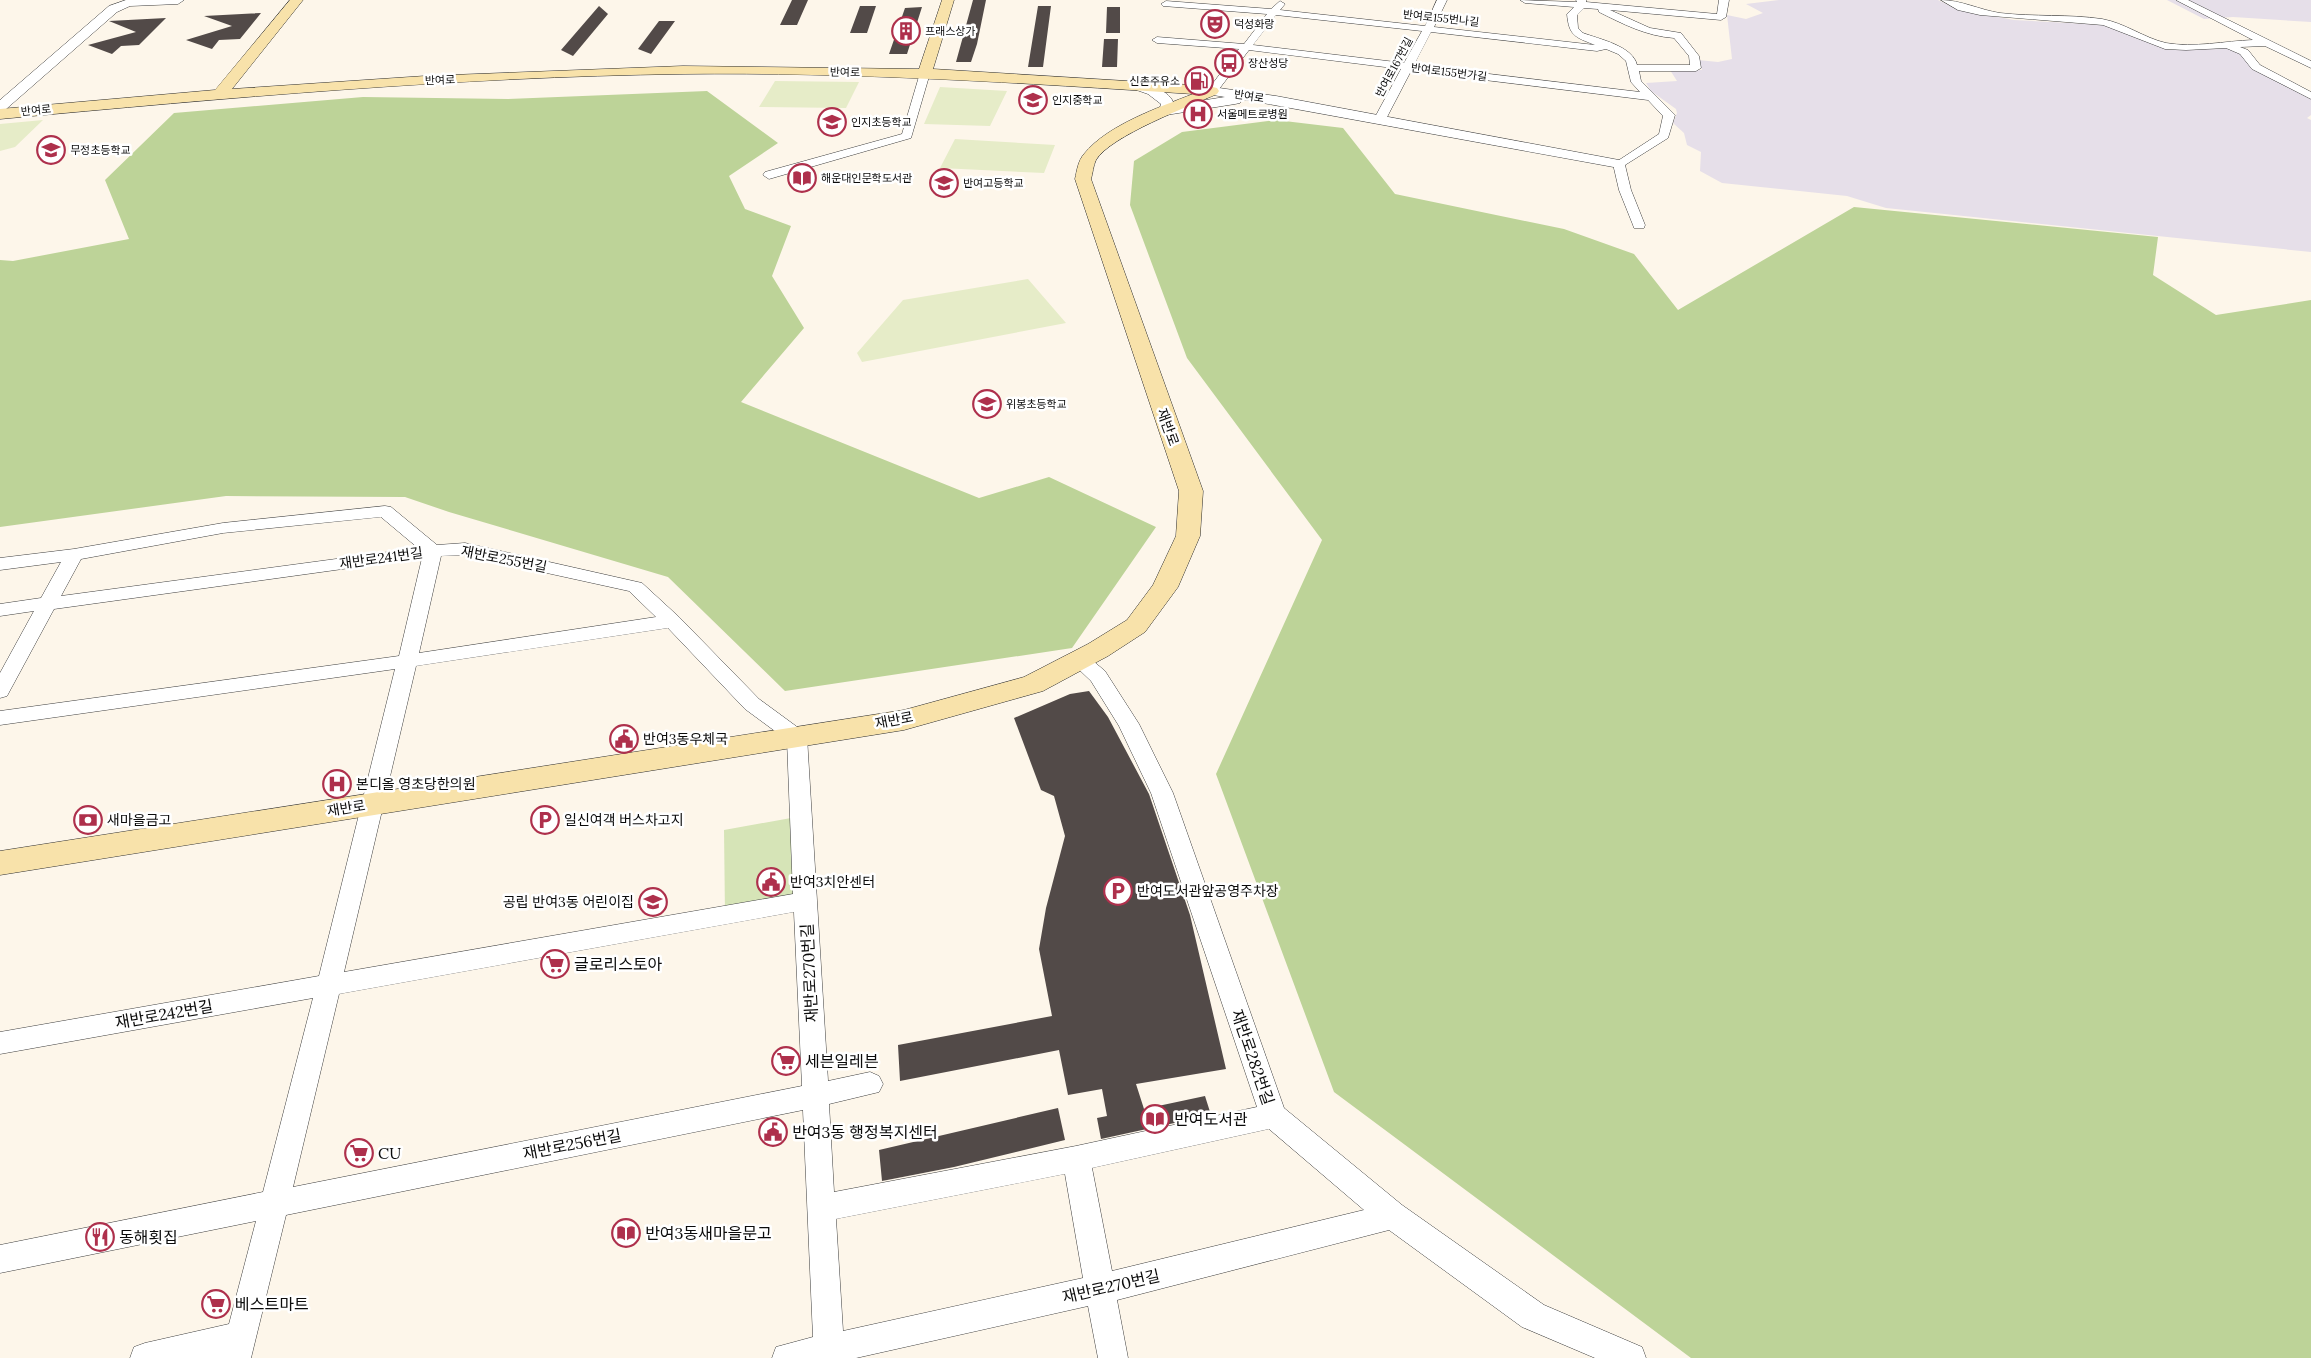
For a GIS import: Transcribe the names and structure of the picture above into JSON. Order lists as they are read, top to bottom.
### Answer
{
  "streets": {
    "main road": ["반여로", "재반로"],
    "street": [
      "반여로155번나길",
      "반여로167번길",
      "반여로155번가길",
      "재반로241번길",
      "재반로255번길",
      "재반로270번길",
      "재반로242번길",
      "재반로282번길",
      "재반로256번길"
    ]
  },
  "crossings": [
    ["반여로155번나길", "반여로167번길"],
    ["반여로167번길", "반여로"],
    ["반여로167번길", "반여로155번가길"],
    ["반여로", "재반로"],
    ["재반로", "재반로255번길"],
    ["재반로", "재반로270번길"],
    ["재반로", "재반로282번길"],
    ["재반로241번길", "재반로255번길"],
    ["재반로255번길", "재반로270번길"],
    ["재반로270번길", "재반로282번길"],
    ["재반로270번길", "재반로256번길"]
  ],
  "places": {
    "theatre": ["덕성화랑"],
    "building": ["프래스상가"],
    "bus stop": ["장산성당"],
    "fuel station": ["신촌주유소"],
    "school or university": [
      "인지중학교",
      "인지초등학교",
      "무정초등학교",
      "반여고등학교",
      "위봉초등학교",
      "공립 반여3동 어린이집"
    ],
    "hospital": ["서울메트로병원", "본디올 영초당한의원"],
    "library": ["해운대인문학도서관", "반여도서관", "반여3동새마을문고"],
    "public building": ["반여3동우체국", "반여3치안센터", "반여3동 행정복지센터"],
    "bank": ["새마을금고"],
    "parking": ["일신여객 버스차고지", "반여도서관앞공영주차장"],
    "supermarket": [
      "글로리스토아",
      "세븐일레븐",
      "CU",
      "베스트마트"
    ],
    "restaurant": ["동해횟집"]
  }
}
